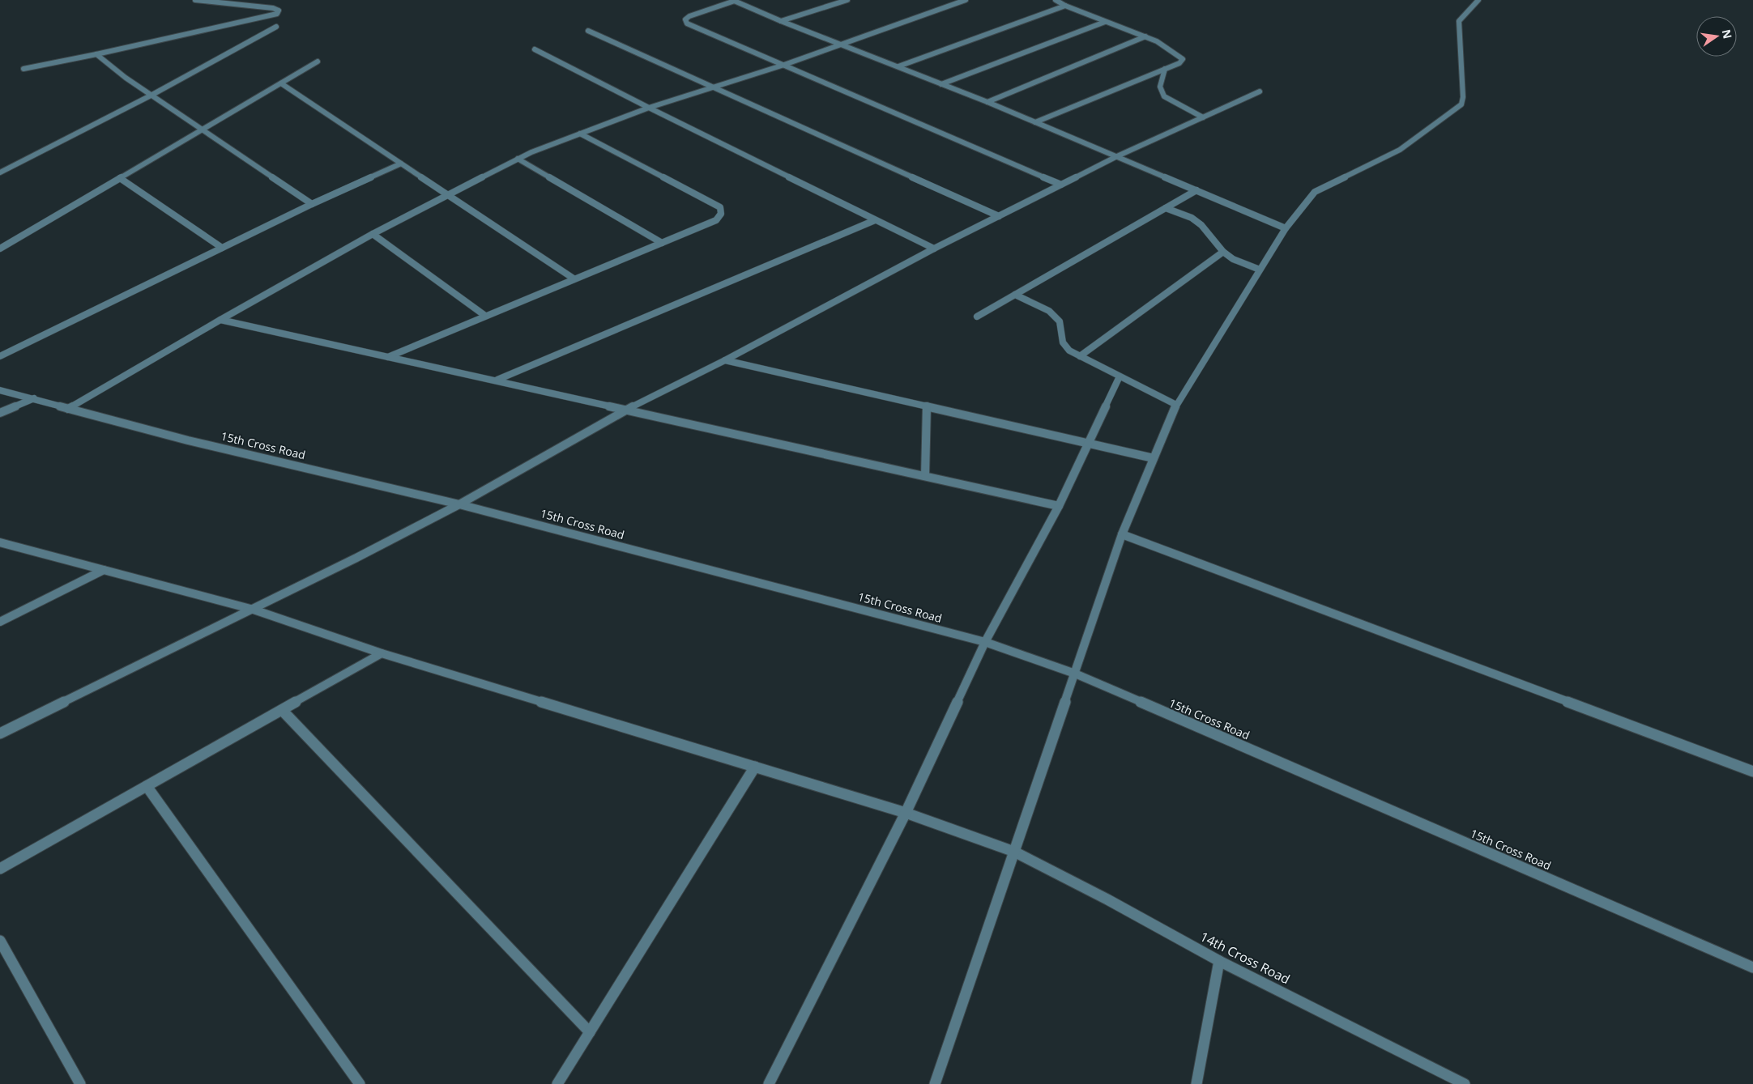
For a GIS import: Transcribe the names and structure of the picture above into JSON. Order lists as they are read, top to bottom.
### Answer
{
  "streets": {
    "street": ["15th Cross Road", "14th Cross Road"]
  },
  "north": "right"
}
